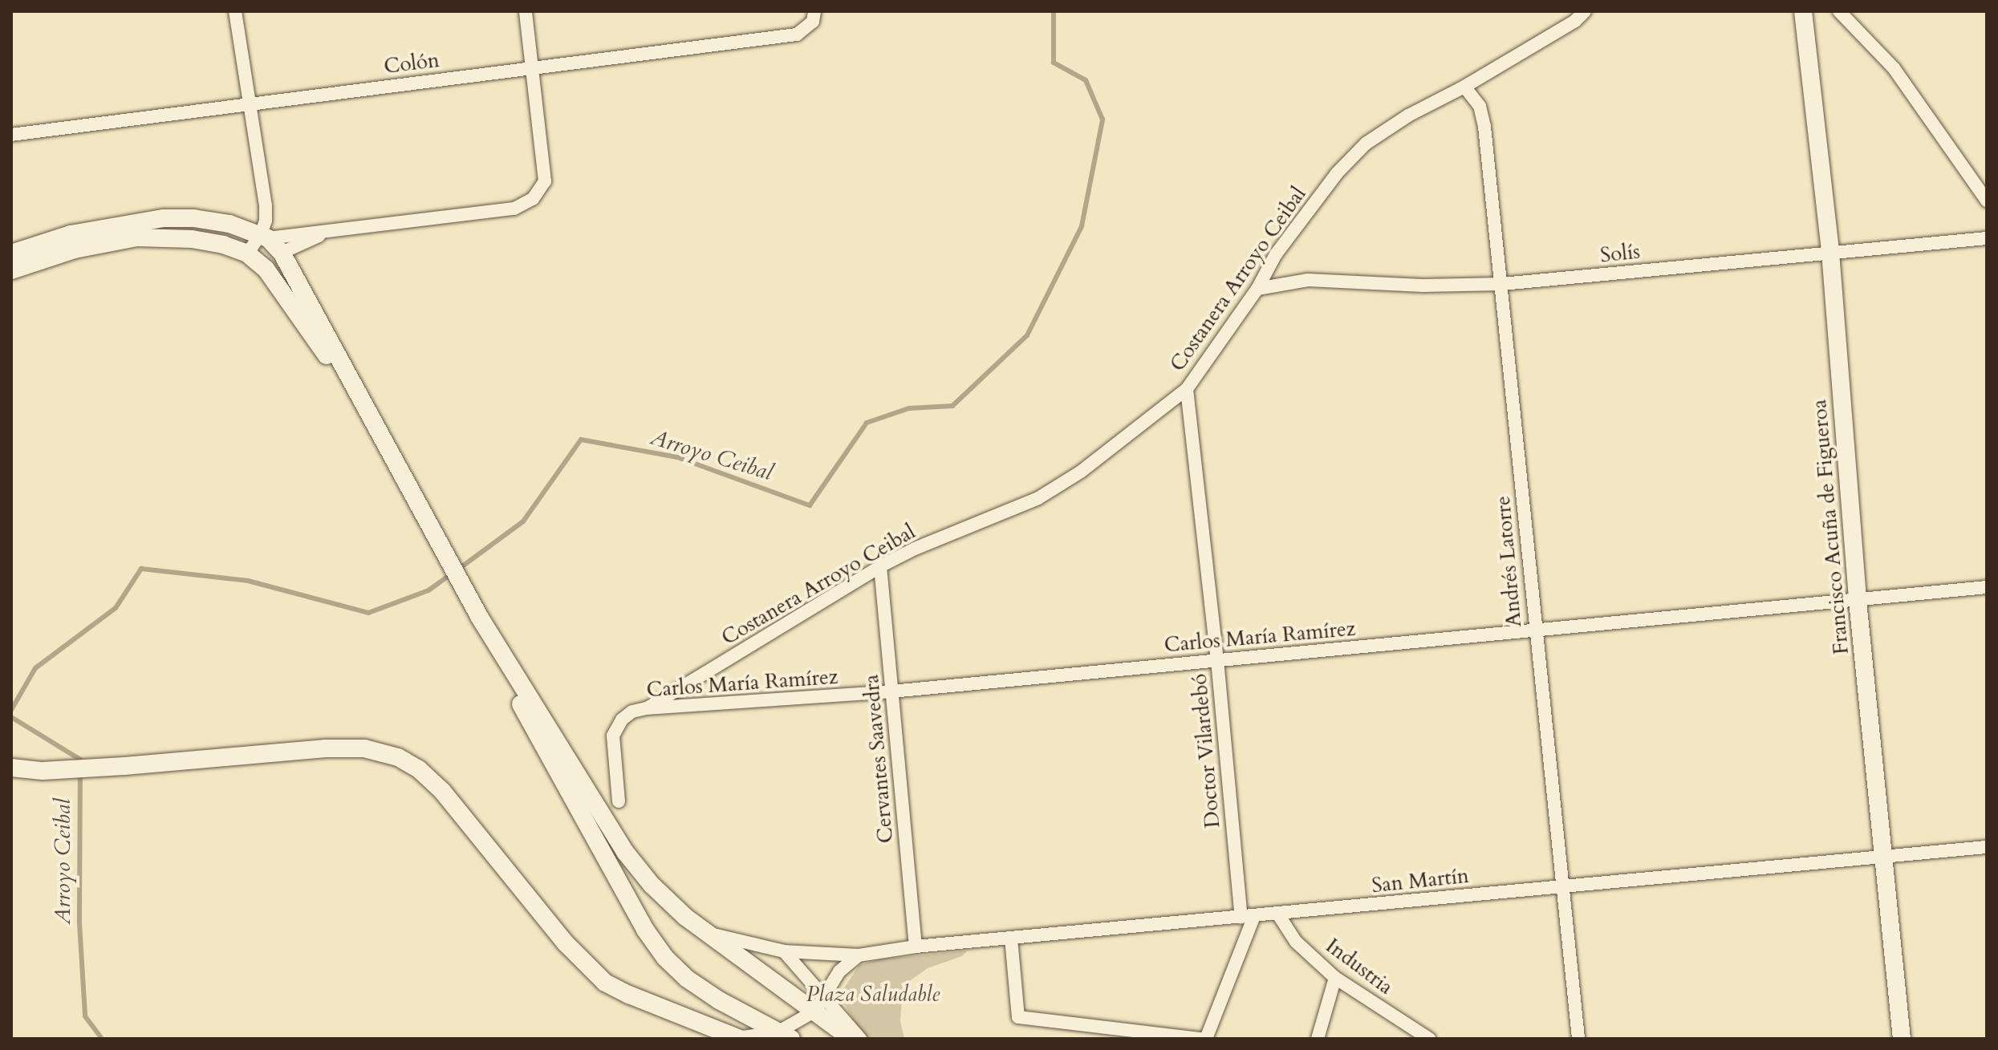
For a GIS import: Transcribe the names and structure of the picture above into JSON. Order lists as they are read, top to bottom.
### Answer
{
  "streets": {
    "street": [
      "Colón",
      "Solís",
      "Costanera Arroyo Ceibal",
      "Francisco Acuña de Figueroa",
      "Andrés Latorre",
      "Carlos María Ramírez",
      "Doctor Vilardebó",
      "Cervantes Saavedra",
      "San Martín",
      "Industria"
    ]
  },
  "crossings": [
    ["Solís", "Costanera Arroyo Ceibal"],
    ["Solís", "Francisco Acuña de Figueroa"],
    ["Solís", "Andrés Latorre"],
    ["Costanera Arroyo Ceibal", "Andrés Latorre"],
    ["Costanera Arroyo Ceibal", "Carlos María Ramírez"],
    ["Costanera Arroyo Ceibal", "Doctor Vilardebó"],
    ["Costanera Arroyo Ceibal", "Cervantes Saavedra"],
    ["Francisco Acuña de Figueroa", "Carlos María Ramírez"],
    ["Francisco Acuña de Figueroa", "San Martín"],
    ["Andrés Latorre", "Carlos María Ramírez"],
    ["Andrés Latorre", "San Martín"],
    ["Carlos María Ramírez", "Doctor Vilardebó"],
    ["Carlos María Ramírez", "Cervantes Saavedra"],
    ["Doctor Vilardebó", "San Martín"],
    ["Cervantes Saavedra", "San Martín"],
    ["San Martín", "Industria"]
  ],
  "water": ["Arroyo Ceibal"],
  "parks": ["Plaza Saludable"]
}
